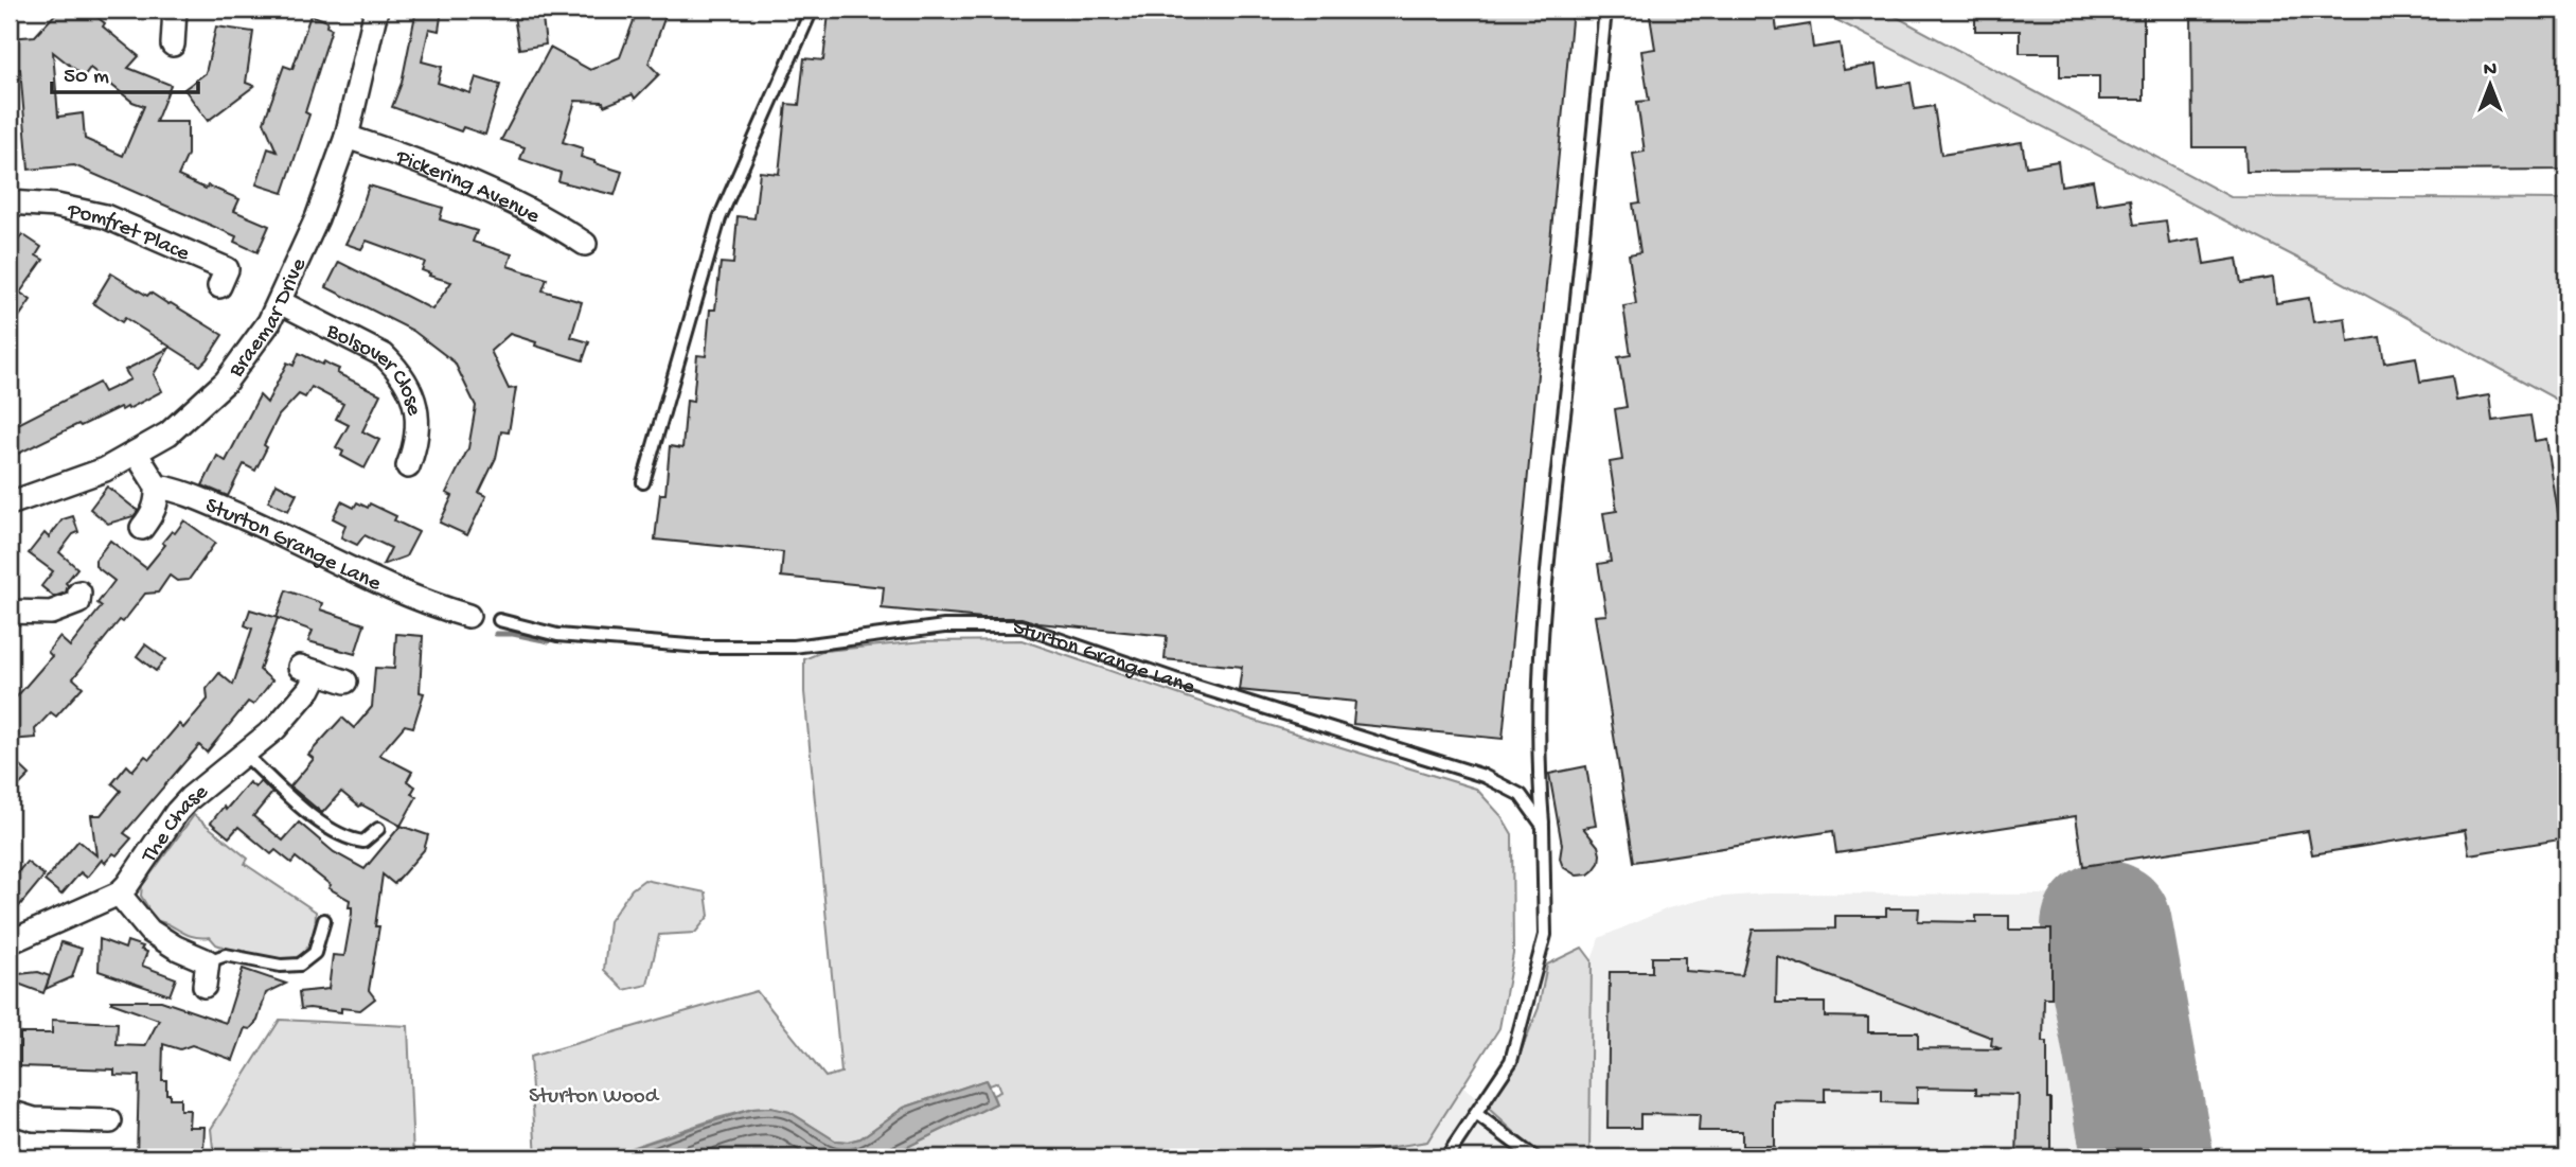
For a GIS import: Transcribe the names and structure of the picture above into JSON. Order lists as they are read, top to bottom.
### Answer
{
  "streets": {
    "street": [
      "Pickering Avenue",
      "Pomfret Place",
      "Braemar Drive",
      "Bolsover Close",
      "Sturton Grange Lane",
      "The Chase"
    ]
  },
  "crossings": [
    ["Pickering Avenue", "Braemar Drive"],
    ["Braemar Drive", "Bolsover Close"]
  ],
  "parks": ["Sturton Wood"],
  "scale_bar": "50 m",
  "north": "top"
}
